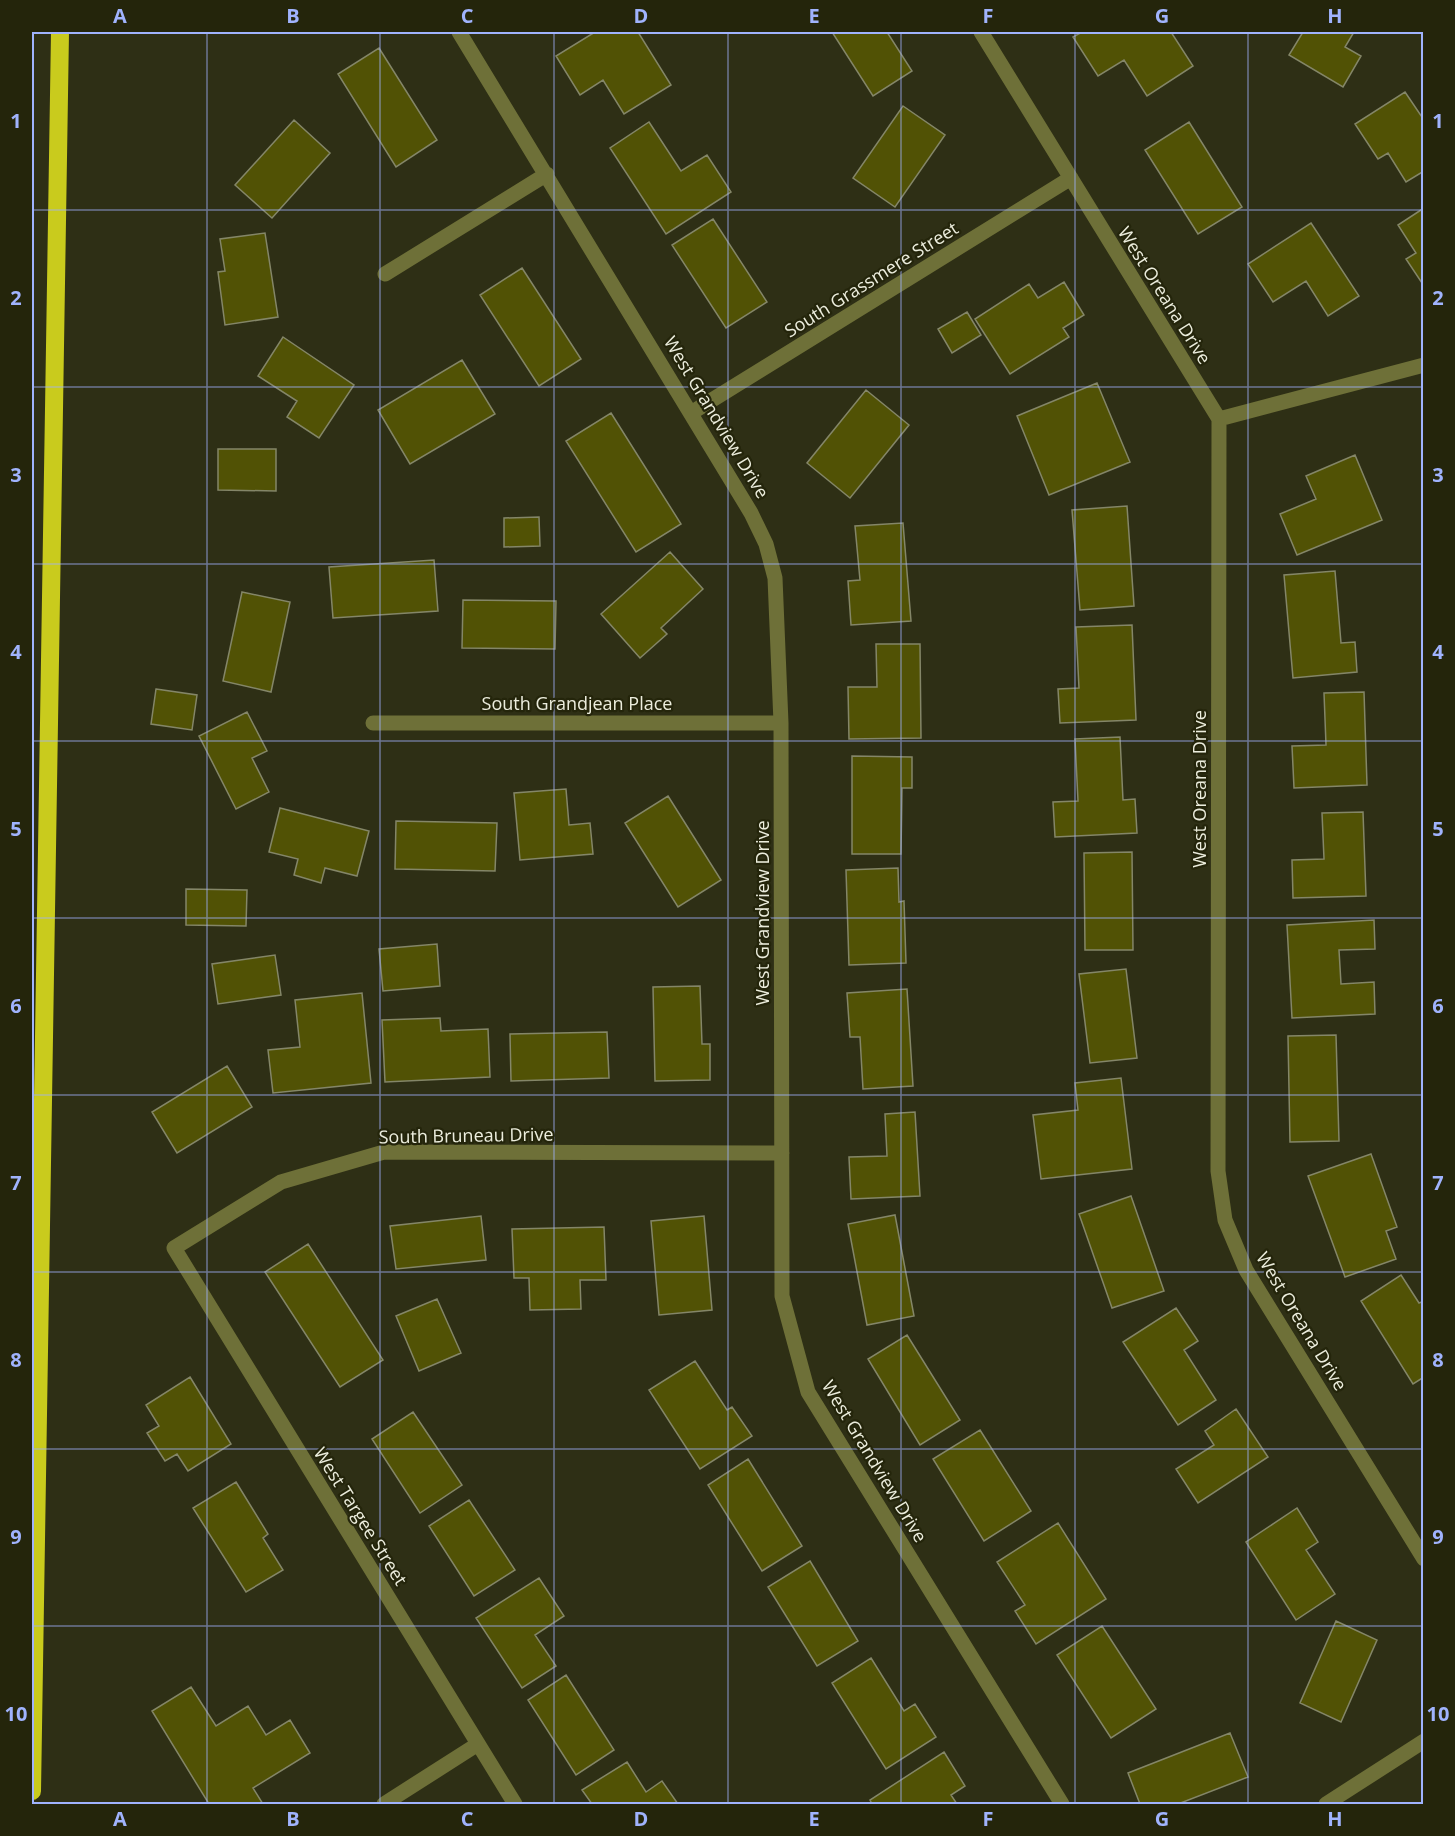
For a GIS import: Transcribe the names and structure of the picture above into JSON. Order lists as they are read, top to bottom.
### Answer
{
  "streets": {
    "street": [
      "South Grassmere Street",
      "West Oreana Drive",
      "West Grandview Drive",
      "South Grandjean Place",
      "South Bruneau Drive",
      "West Targee Street"
    ]
  },
  "crossings": [
    ["South Grassmere Street", "West Oreana Drive"],
    ["South Grassmere Street", "West Grandview Drive"],
    ["West Grandview Drive", "South Grandjean Place"],
    ["West Grandview Drive", "South Bruneau Drive"],
    ["South Bruneau Drive", "West Targee Street"]
  ],
  "grid": {
    "columns": [
      "A",
      "B",
      "C",
      "D",
      "E",
      "F",
      "G",
      "H"
    ],
    "rows": [
      "1",
      "2",
      "3",
      "4",
      "5",
      "6",
      "7",
      "8",
      "9",
      "10"
    ]
  }
}
